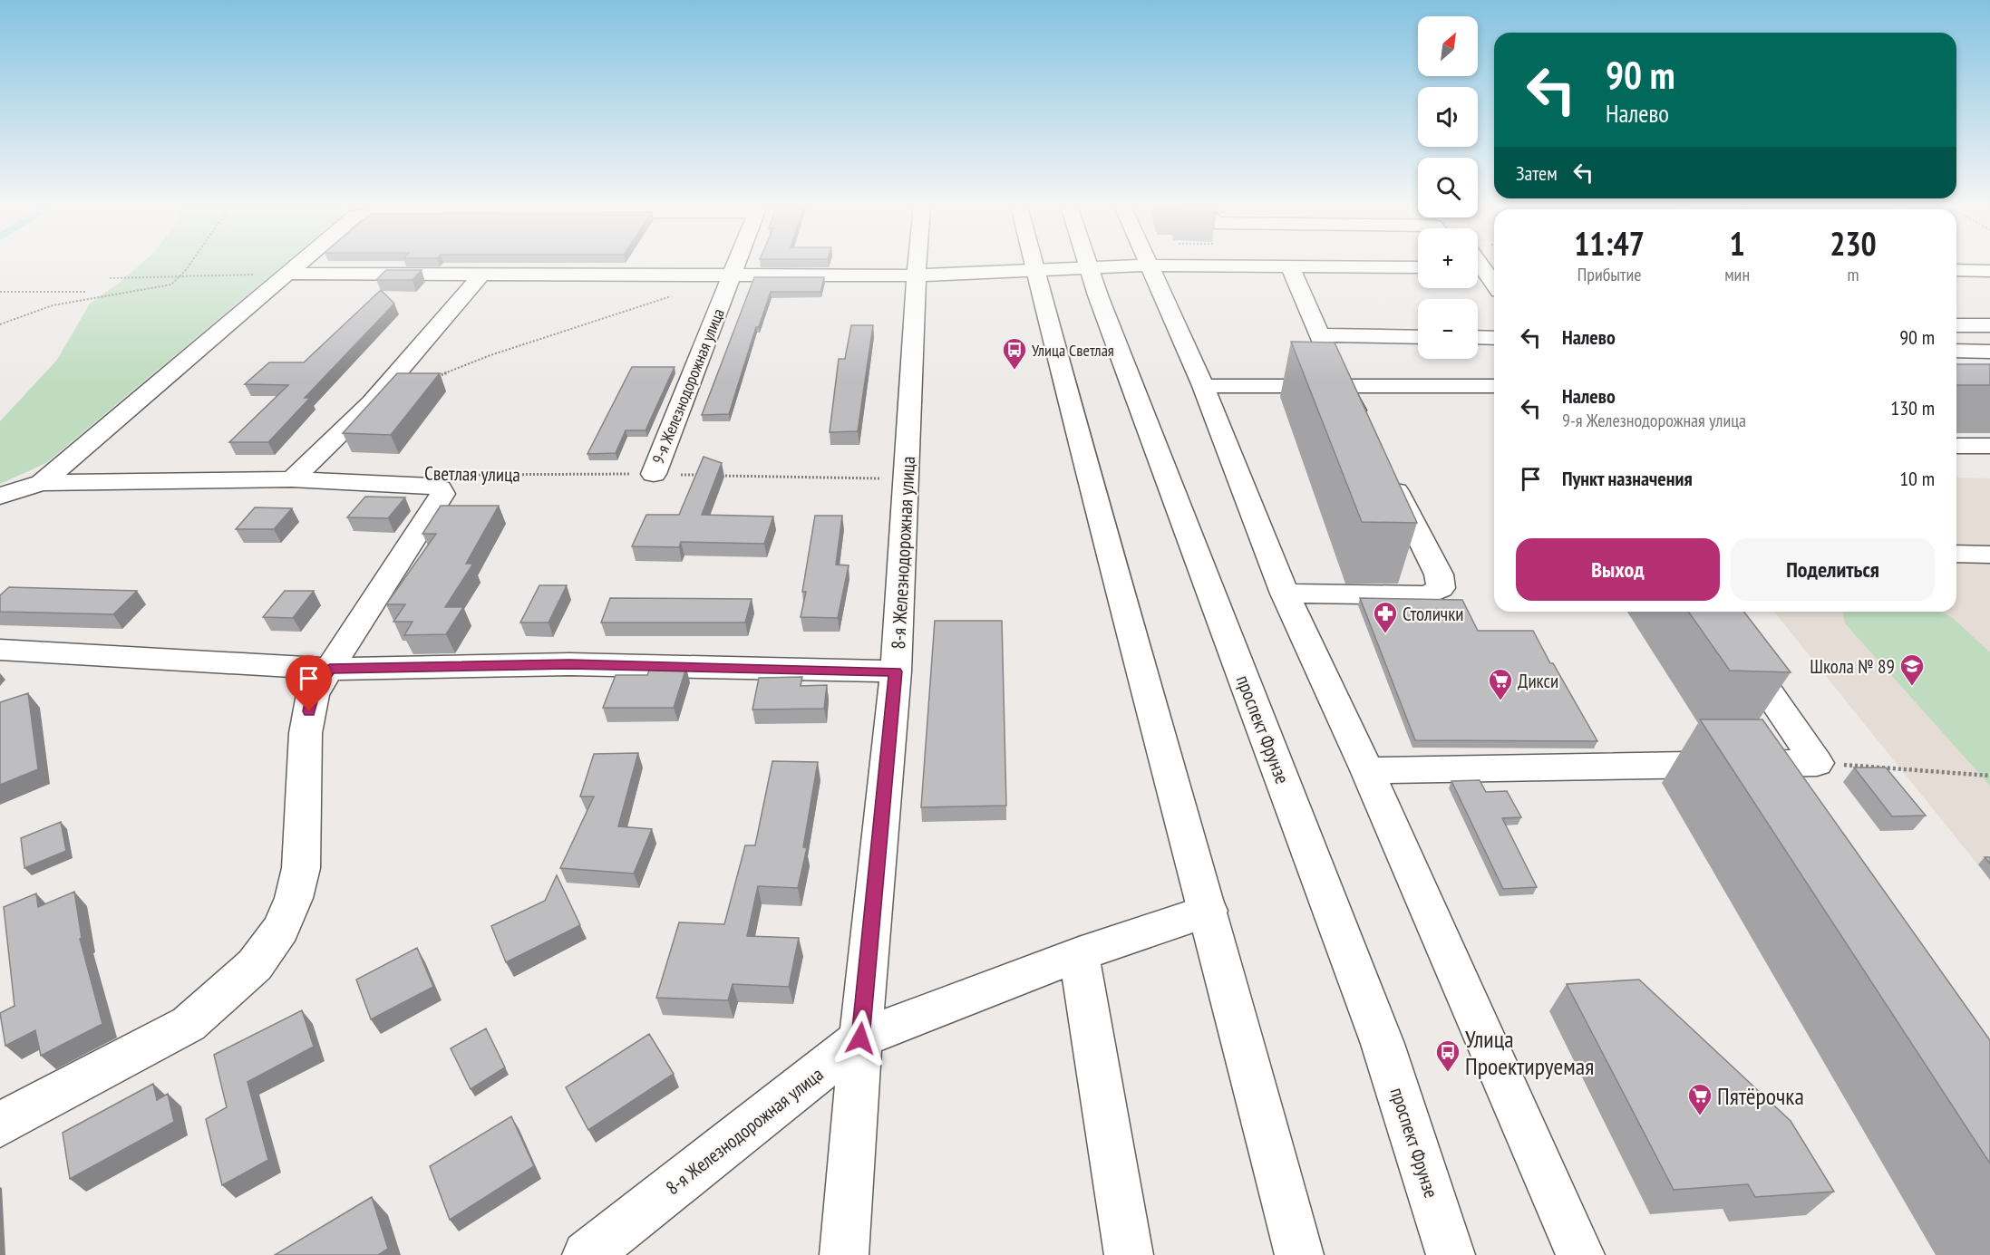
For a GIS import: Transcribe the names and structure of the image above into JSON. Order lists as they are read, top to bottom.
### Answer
{
  "streets": {
    "street": ["9-я Железнодорожная улица", "8-я Железнодорожная улица", "проспект Фрунзе"],
    "path": ["Светлая улица"]
  },
  "crossings": [
    ["9-я Железнодорожная улица", "Светлая улица"]
  ],
  "places": {
    "bus stop": ["Улица Светлая", "Улица Проектируемая"],
    "pharmacy": ["Столички"],
    "school or university": ["Школа № 89"],
    "supermarket": ["Дикси", "Пятёрочка"]
  },
  "north": "top right",
  "page": {
    "map_buttons": ["+", "−"],
    "turn": ["90 m", "Налево"],
    "then": "Затем",
    "eta": [
      "11:47",
      "Прибытие",
      "1",
      "мин",
      "230",
      "m"
    ],
    "list": [
      {
        "name": "Налево",
        "value": "90 m"
      },
      {
        "name": "Налево",
        "note": "9-я Железнодорожная улица",
        "value": "130 m"
      },
      {
        "name": "Пункт назначения",
        "value": "10 m"
      }
    ],
    "buttons": ["Выход", "Поделиться"]
  }
}
